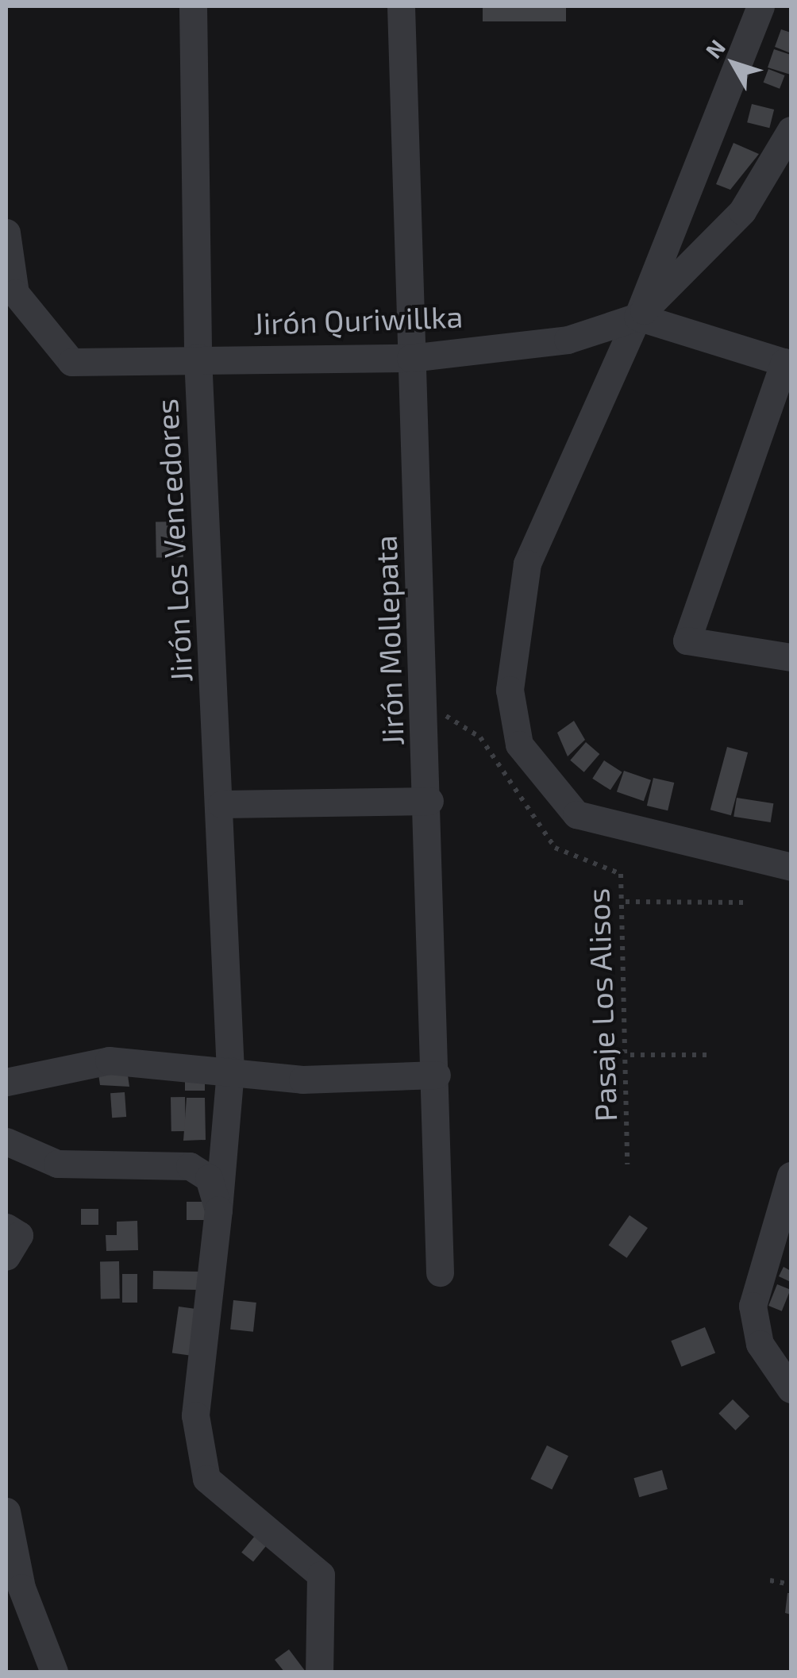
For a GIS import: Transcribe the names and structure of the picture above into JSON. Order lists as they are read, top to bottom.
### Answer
{
  "streets": {
    "street": ["Jirón Quriwillka", "Jirón Los Vencedores", "Jirón Mollepata"],
    "path": ["Pasaje Los Alisos"]
  },
  "crossings": [
    ["Jirón Quriwillka", "Jirón Los Vencedores"],
    ["Jirón Quriwillka", "Jirón Mollepata"],
    ["Jirón Mollepata", "Pasaje Los Alisos"]
  ],
  "north": "top left"
}
